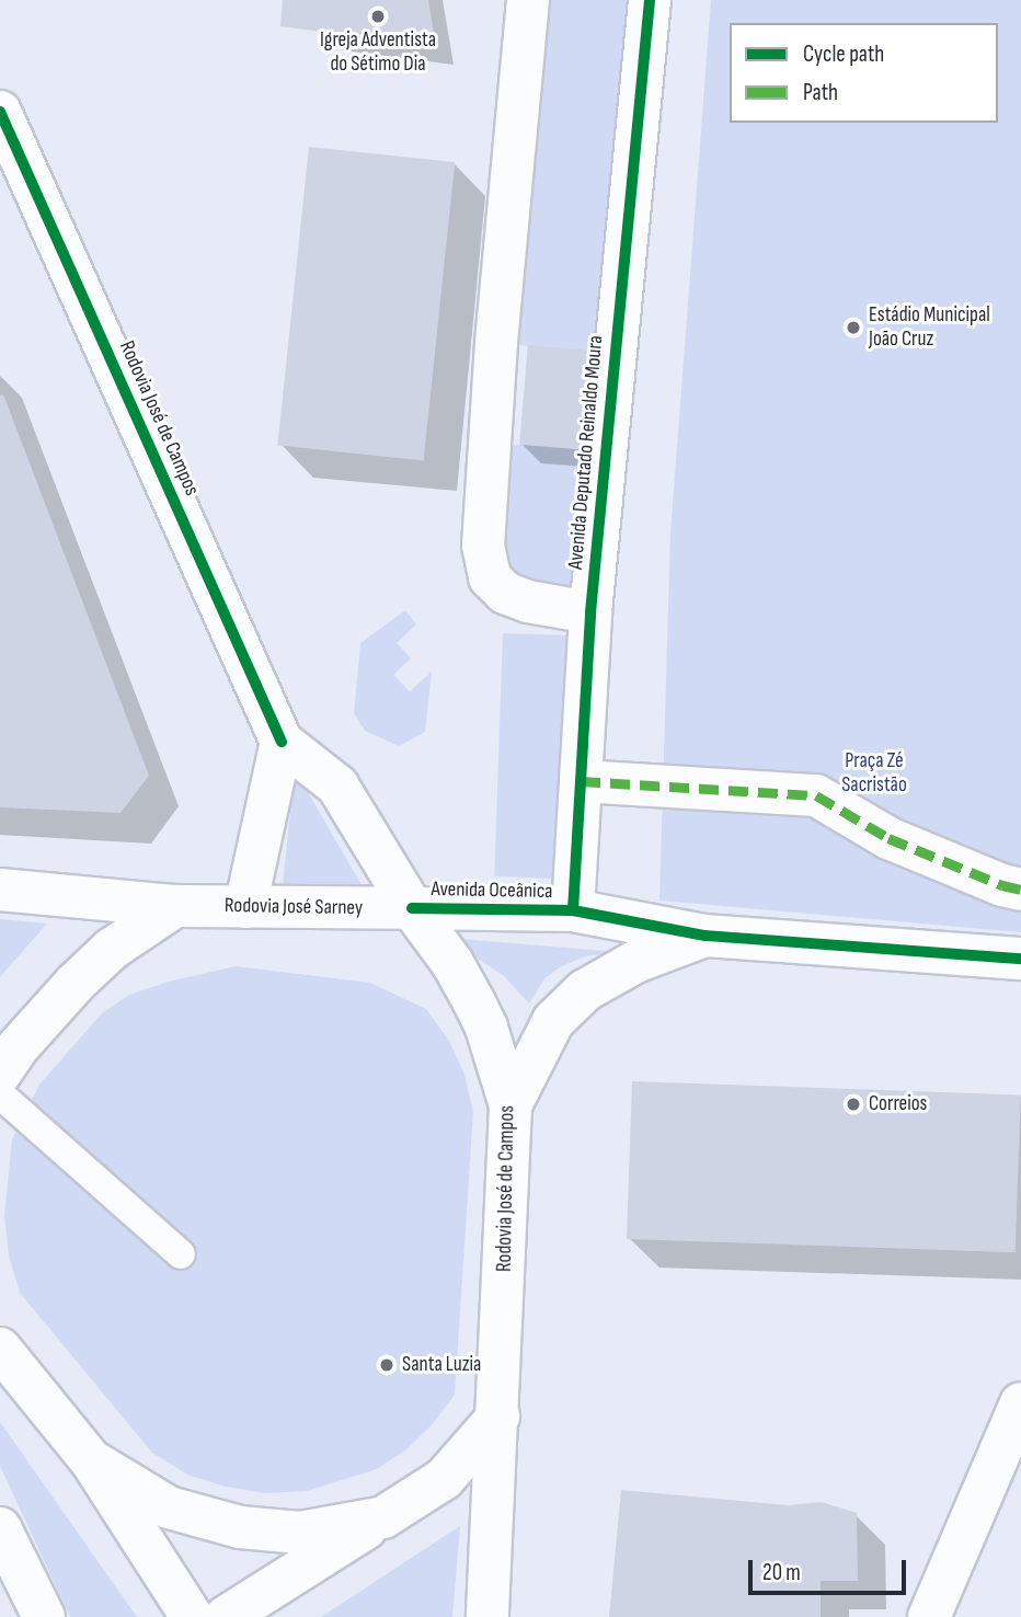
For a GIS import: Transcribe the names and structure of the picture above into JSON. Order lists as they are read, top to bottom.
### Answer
{
  "streets": {
    "main road": [
      "Rodovia José de Campos",
      "Avenida Deputado Reinaldo Moura",
      "Avenida Oceânica",
      "Rodovia José Sarney"
    ]
  },
  "crossings": [
    ["Rodovia José de Campos", "Avenida Oceânica"],
    ["Rodovia José de Campos", "Rodovia José Sarney"],
    ["Avenida Deputado Reinaldo Moura", "Avenida Oceânica"],
    ["Avenida Oceânica", "Rodovia José Sarney"]
  ],
  "parks": ["Praça Zé Sacristão"],
  "places": [
    "Igreja Adventista do Sétimo Dia",
    "Estádio Municipal João Cruz",
    "Correios",
    "Santa Luzia"
  ],
  "legend": ["Cycle path", "Path"],
  "scale_bar": "20 m"
}
